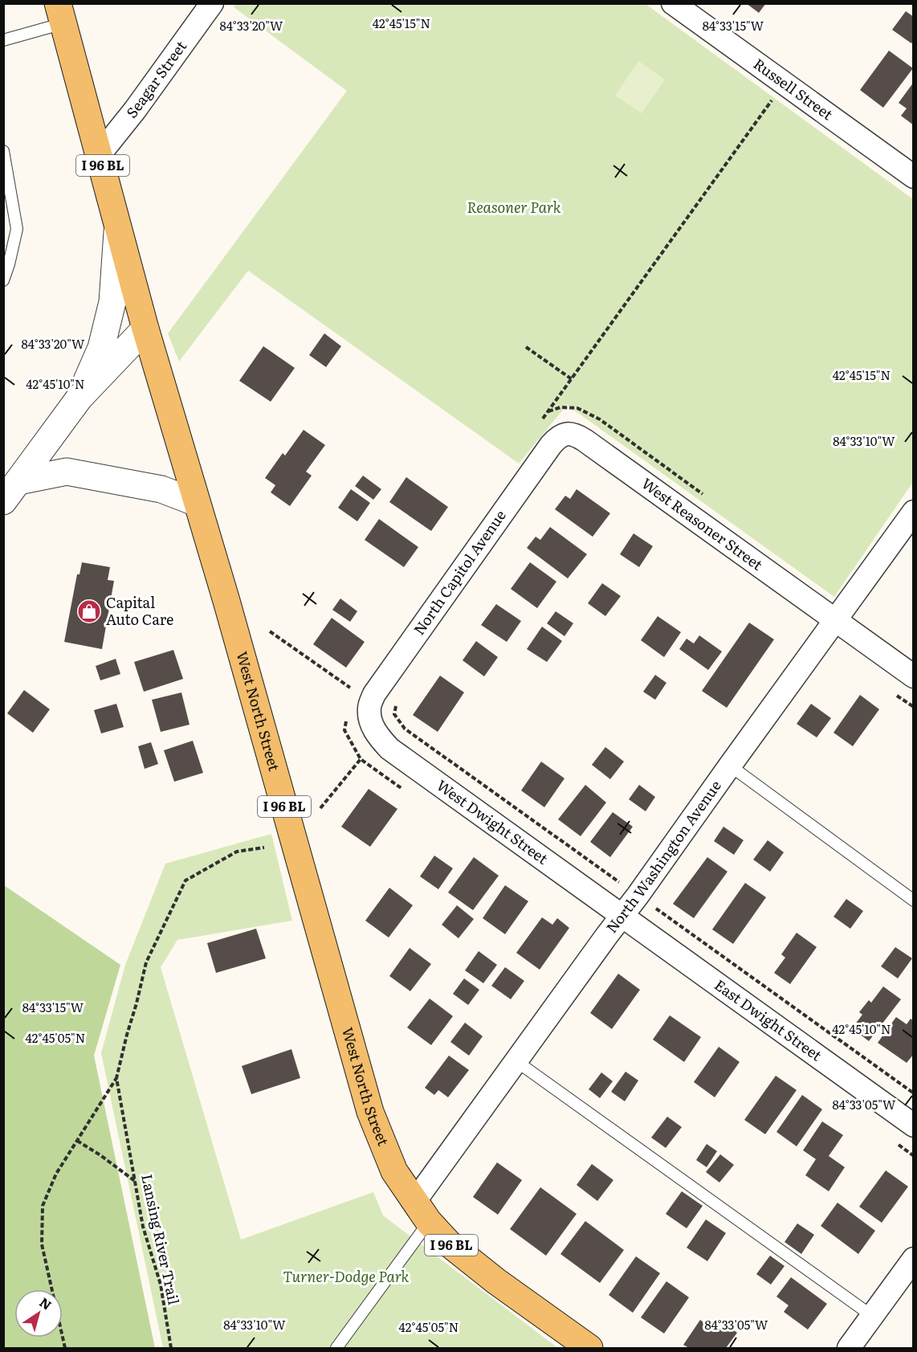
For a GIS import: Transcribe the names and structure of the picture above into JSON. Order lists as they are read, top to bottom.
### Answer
{
  "streets": {
    "main road": ["I 96 BL", "West North Street"],
    "street": [
      "Seagar Street",
      "Russell Street",
      "West Reasoner Street",
      "North Capitol Avenue",
      "West Dwight Street",
      "North Washington Avenue",
      "East Dwight Street"
    ],
    "path": ["Lansing River Trail"]
  },
  "crossings": [
    ["Seagar Street", "I 96 BL"],
    ["I 96 BL", "West North Street"],
    ["I 96 BL", "North Washington Avenue"],
    ["West Reasoner Street", "North Capitol Avenue"],
    ["West Reasoner Street", "North Washington Avenue"],
    ["North Capitol Avenue", "West Dwight Street"],
    ["West North Street", "North Washington Avenue"],
    ["West Dwight Street", "North Washington Avenue"],
    ["West Dwight Street", "East Dwight Street"],
    ["North Washington Avenue", "East Dwight Street"]
  ],
  "parks": ["Reasoner Park", "Turner-Dodge Park"],
  "places": {
    "shop": ["Capital Auto Care"]
  },
  "north": "top right",
  "coordinates": [
    "42°45'15\"N",
    "84°33'20\"W",
    "84°33'15\"W",
    "42°45'10\"N",
    "84°33'10\"W",
    "42°45'05\"N",
    "84°33'05\"W"
  ]
}
